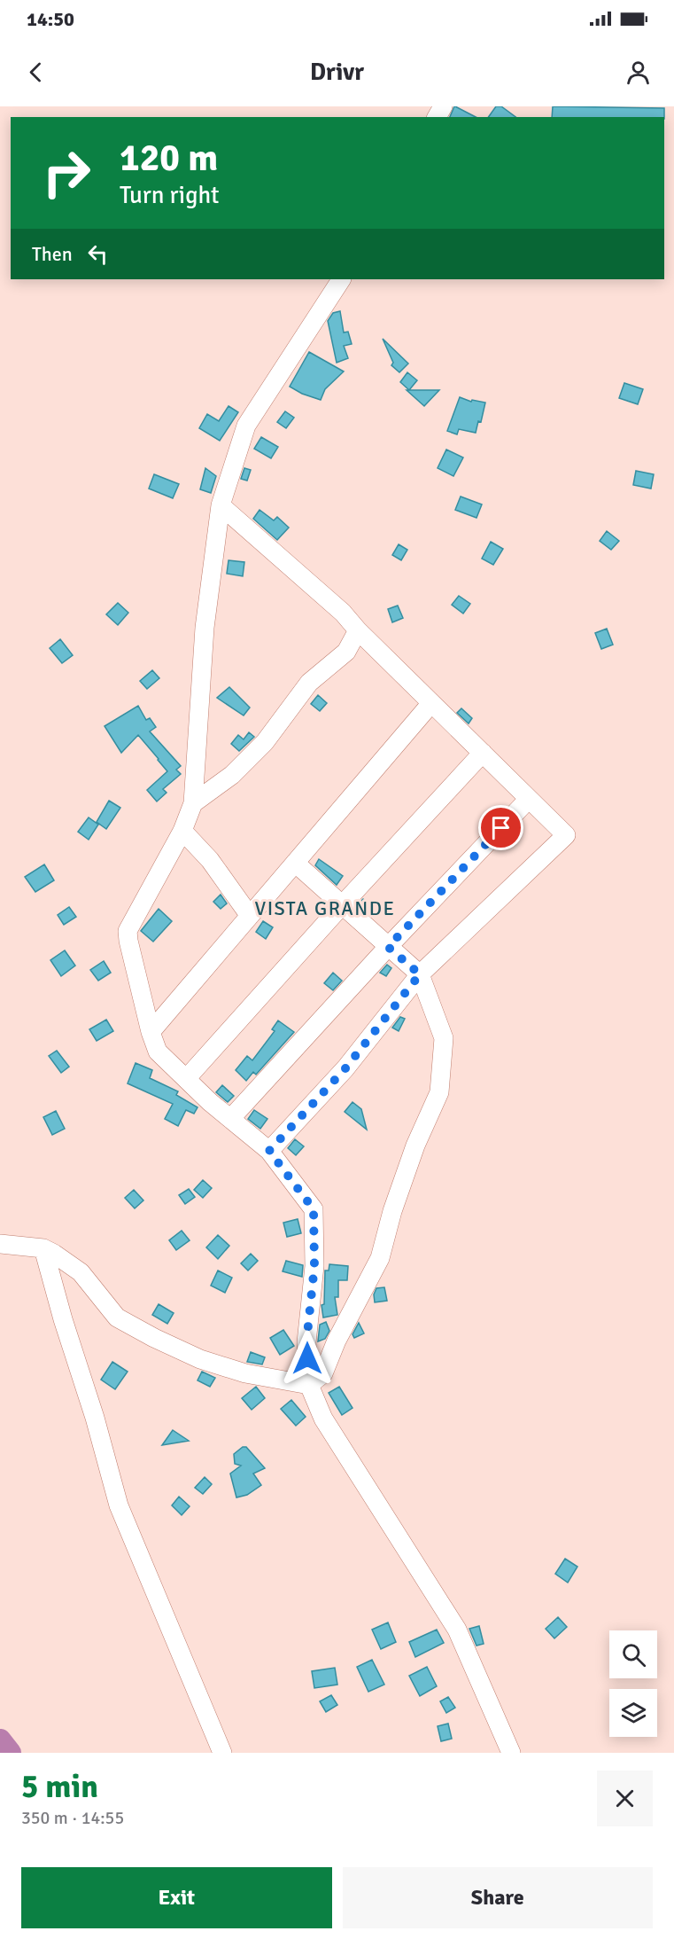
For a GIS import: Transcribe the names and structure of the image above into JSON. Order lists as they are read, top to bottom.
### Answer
{
  "districts": ["VISTA GRANDE"],
  "page": {
    "status": "14:50",
    "header": "Drivr",
    "turn": ["120 m", "Turn right"],
    "then": "Then",
    "heading": ["5 min", "350 m · 14:55"],
    "buttons": ["Exit", "Share"]
  }
}
